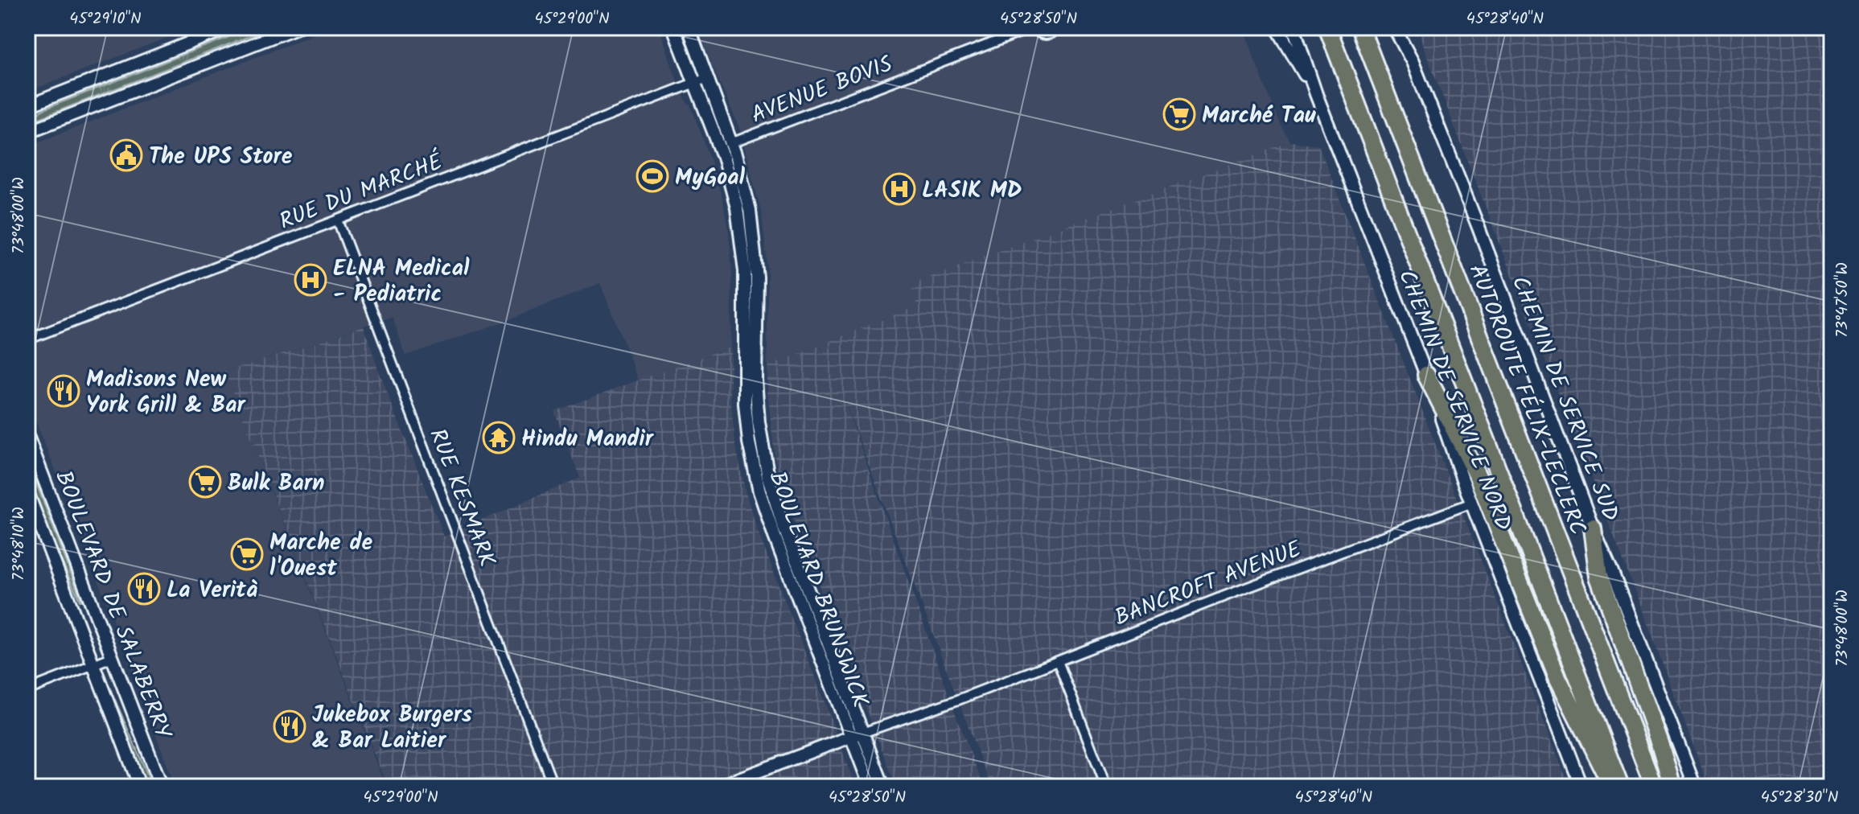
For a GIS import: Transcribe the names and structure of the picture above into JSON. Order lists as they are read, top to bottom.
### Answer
{
  "streets": {
    "highway": ["AUTOROUTE FÉLIX-LECLERC"],
    "street": [
      "AVENUE BOVIS",
      "RUE DU MARCHÉ",
      "CHEMIN DE SERVICE SUD",
      "CHEMIN DE SERVICE NORD",
      "RUE KESMARK",
      "BANCROFT AVENUE",
      "BOULEVARD BRUNSWICK",
      "BOULEVARD DE SALABERRY"
    ]
  },
  "crossings": [
    ["AVENUE BOVIS", "BOULEVARD BRUNSWICK"],
    ["RUE DU MARCHÉ", "RUE KESMARK"],
    ["RUE DU MARCHÉ", "BOULEVARD BRUNSWICK"],
    ["CHEMIN DE SERVICE NORD", "BANCROFT AVENUE"],
    ["BANCROFT AVENUE", "BOULEVARD BRUNSWICK"]
  ],
  "places": {
    "supermarket": ["Marché Tau", "Bulk Barn", "Marche de l'Ouest"],
    "public building": ["The UPS Store"],
    "sports": ["MyGoal"],
    "hospital": ["LASIK MD", "ELNA Medical - Pediatric"],
    "restaurant": ["Madisons New York Grill & Bar", "La Verità", "Jukebox Burgers & Bar Laitier"],
    "temple": ["Hindu Mandir"]
  },
  "coordinates": [
    "45°29'10\"N",
    "45°29'00\"N",
    "45°28'50\"N",
    "45°28'40\"N",
    "73°48'00\"W",
    "73°47'50\"W",
    "73°48'10\"W",
    "45°28'30\"N"
  ]
}
